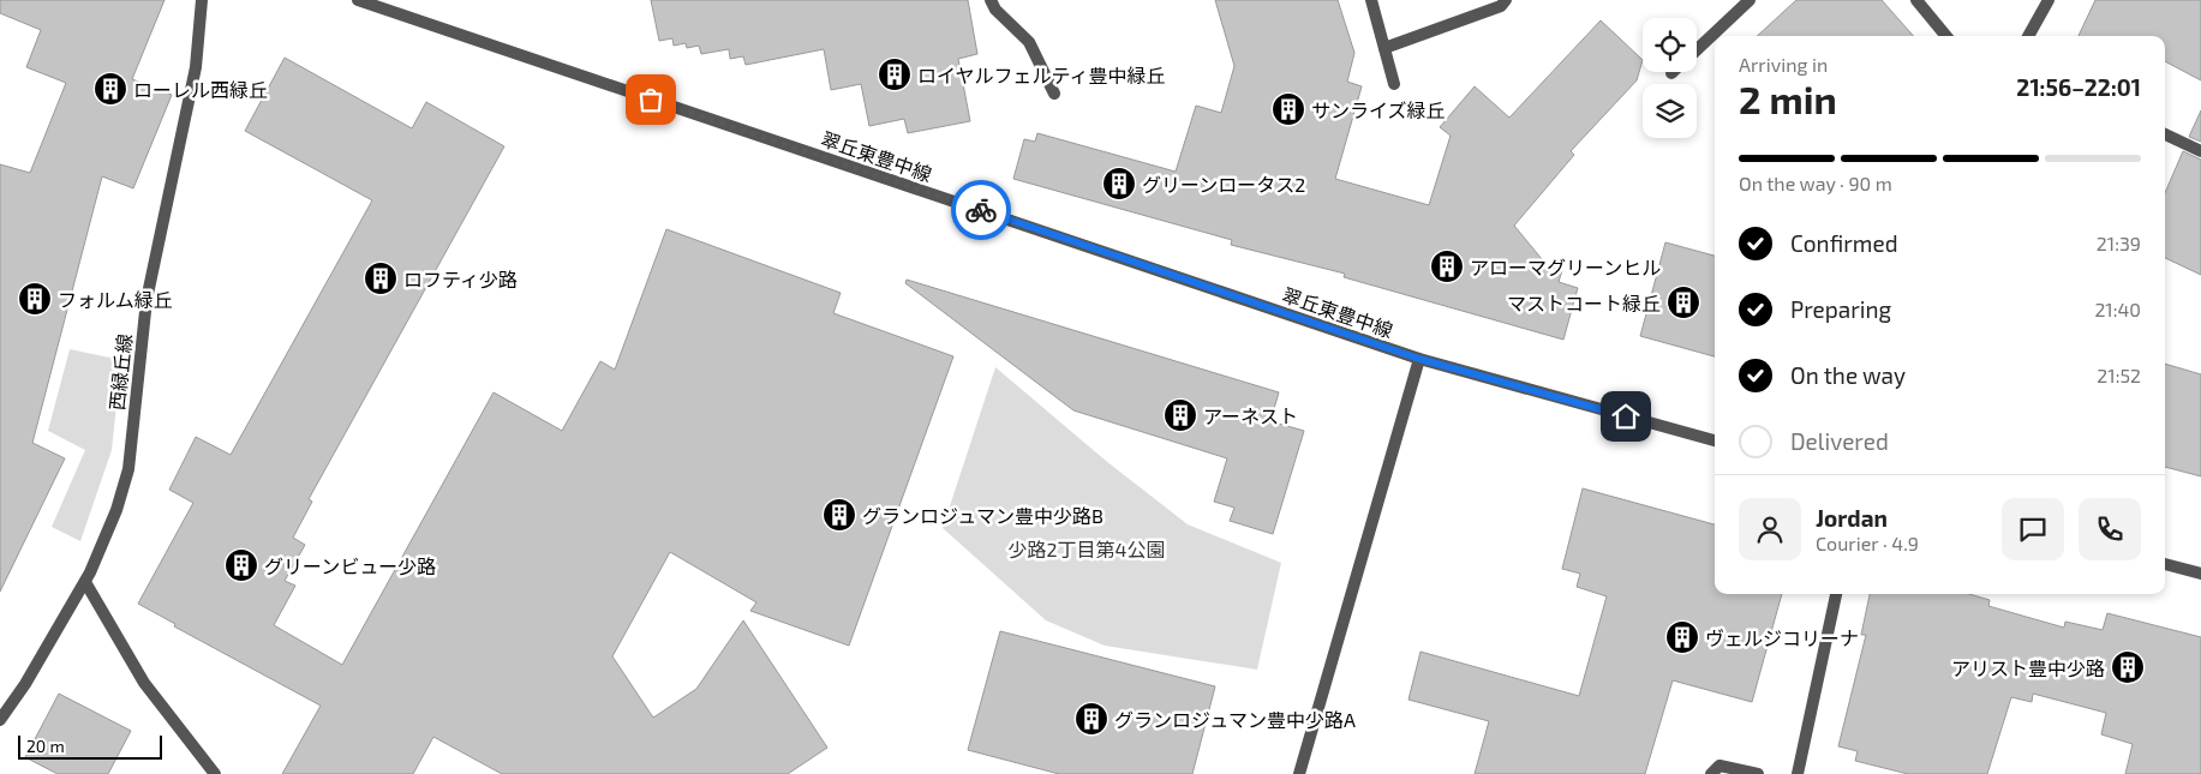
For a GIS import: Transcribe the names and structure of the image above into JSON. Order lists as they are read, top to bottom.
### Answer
{
  "streets": {
    "street": ["翠丘東豊中線", "西緑丘線"]
  },
  "parks": ["少路2丁目第4公園"],
  "places": {
    "building": [
      "ロイヤルフェルティ豊中緑丘",
      "ローレル西緑丘",
      "サンライズ緑丘",
      "グリーンロータス2",
      "アローマグリーンヒル",
      "ロフティ少路",
      "フォルム緑丘",
      "マストコート緑丘",
      "アーネスト",
      "グランロジュマン豊中少路B",
      "グリーンビュー少路",
      "ヴェルジコリーナ",
      "アリスト豊中少路",
      "グランロジュマン豊中少路A"
    ]
  },
  "scale_bar": "20 m",
  "page": {
    "heading": ["2 min", "Arriving in", "21:56–22:01"],
    "panel": ["Jordan", "Courier · 4.9"],
    "bar": "On the way · 90 m",
    "list": [
      ["Confirmed", "21:39"],
      ["Preparing", "21:40"],
      ["On the way", "21:52"],
      "Delivered"
    ],
    "scale": "20 m"
  }
}
